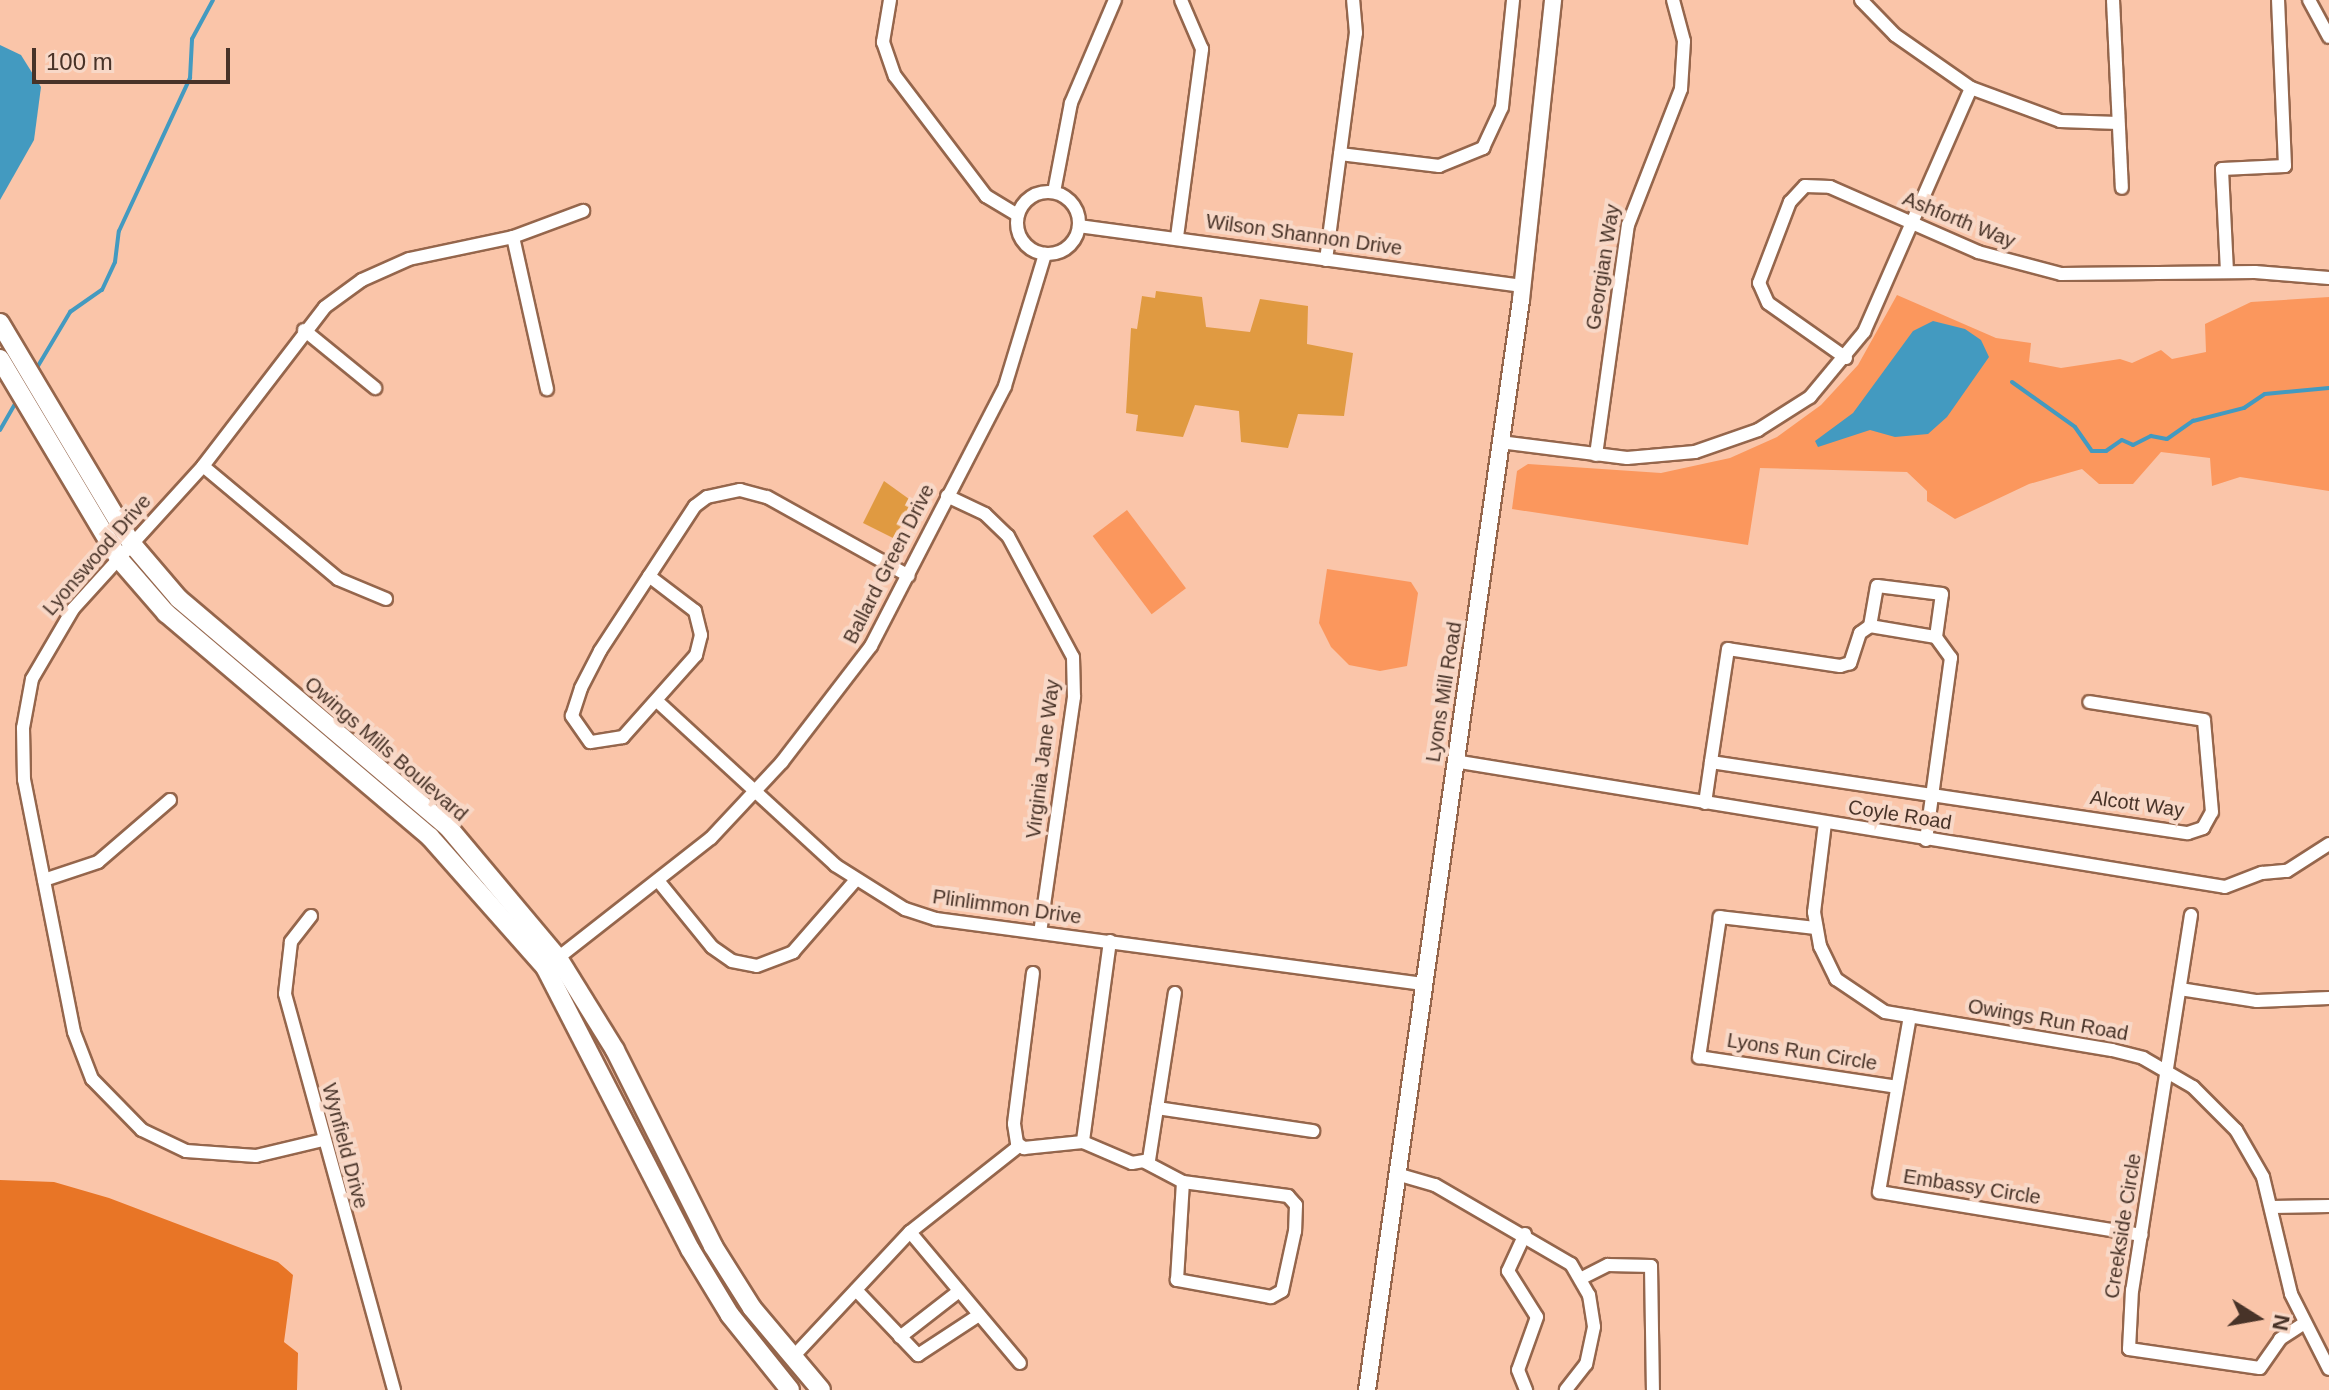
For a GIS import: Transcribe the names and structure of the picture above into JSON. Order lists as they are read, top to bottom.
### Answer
{
  "streets": {
    "main road": ["Lyons Mill Road", "Owings Mills Boulevard"],
    "street": [
      "Ashforth Way",
      "Wilson Shannon Drive",
      "Georgian Way",
      "Lyonswood Drive",
      "Ballard Green Drive",
      "Virginia Jane Way",
      "Alcott Way",
      "Coyle Road",
      "Plinlimmon Drive",
      "Owings Run Road",
      "Lyons Run Circle",
      "Wynfield Drive",
      "Embassy Circle",
      "Creekside Circle"
    ]
  },
  "crossings": [
    ["Wilson Shannon Drive", "Ballard Green Drive"],
    ["Wilson Shannon Drive", "Lyons Mill Road"],
    ["Lyonswood Drive", "Owings Mills Boulevard"],
    ["Lyonswood Drive", "Wynfield Drive"],
    ["Ballard Green Drive", "Owings Mills Boulevard"],
    ["Ballard Green Drive", "Virginia Jane Way"],
    ["Ballard Green Drive", "Plinlimmon Drive"],
    ["Lyons Mill Road", "Coyle Road"],
    ["Lyons Mill Road", "Plinlimmon Drive"],
    ["Virginia Jane Way", "Plinlimmon Drive"],
    ["Coyle Road", "Owings Run Road"],
    ["Owings Run Road", "Lyons Run Circle"],
    ["Owings Run Road", "Embassy Circle"],
    ["Owings Run Road", "Creekside Circle"],
    ["Lyons Run Circle", "Embassy Circle"],
    ["Embassy Circle", "Creekside Circle"]
  ],
  "scale_bar": "100 m",
  "north": "right"
}
